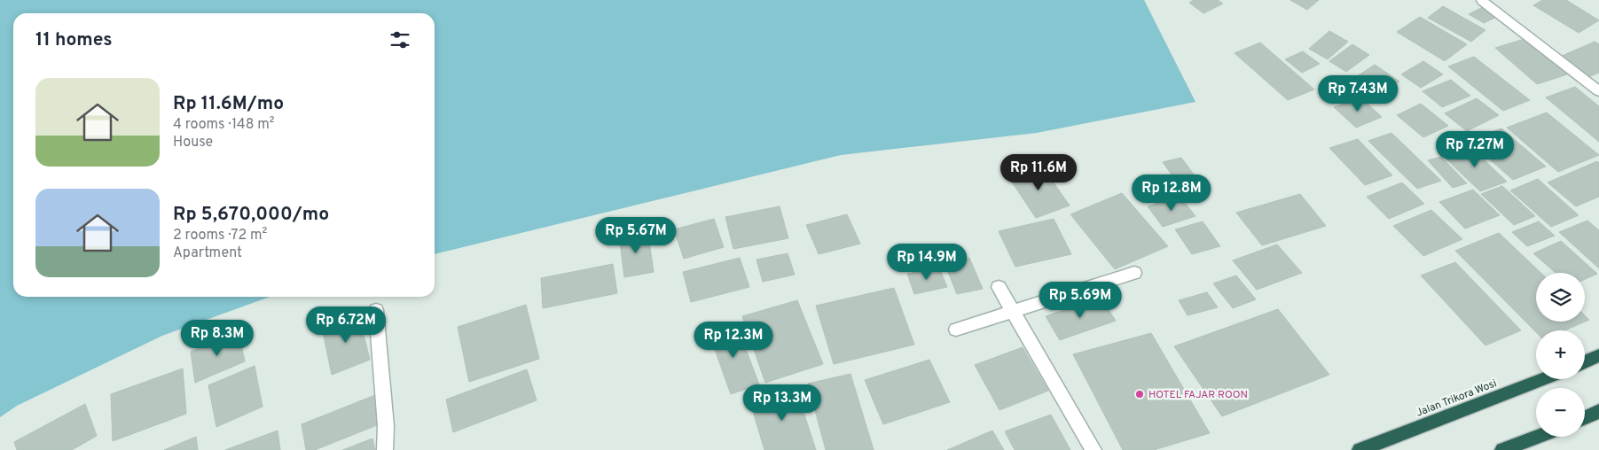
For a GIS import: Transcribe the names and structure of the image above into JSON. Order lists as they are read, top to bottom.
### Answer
{
  "streets": {
    "highway": ["Jalan Trikora Wosi"]
  },
  "places": ["HOTEL FAJAR ROON"],
  "page": {
    "heading": "11 homes",
    "list": [
      {
        "name": "Rp 11.6M/mo",
        "note": "4 rooms · 148 m² · House"
      },
      {
        "name": "Rp 5,670,000/mo",
        "note": "2 rooms · 72 m² · Apartment"
      }
    ],
    "price": [
      "Rp 7.43M",
      "Rp 7.27M",
      "Rp 11.6M",
      "Rp 12.8M",
      "Rp 5.67M",
      "Rp 14.9M",
      "Rp 5.69M",
      "Rp 6.72M",
      "Rp 8.3M",
      "Rp 12.3M",
      "Rp 13.3M"
    ],
    "map_buttons": ["+", "−"]
  }
}
